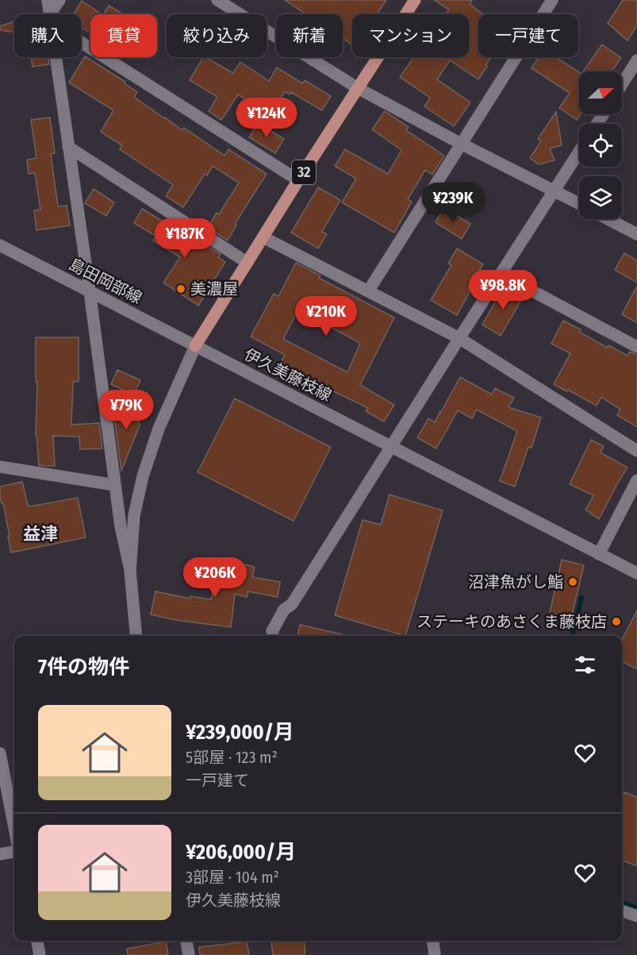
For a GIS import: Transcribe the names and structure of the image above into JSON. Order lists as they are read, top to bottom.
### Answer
{
  "streets": {
    "main road": ["32"],
    "street": ["島田岡部線", "伊久美藤枝線"]
  },
  "crossings": [
    ["32", "島田岡部線"],
    ["32", "伊久美藤枝線"],
    ["島田岡部線", "伊久美藤枝線"]
  ],
  "districts": ["益津"],
  "places": ["美濃屋", "沼津魚がし鮨", "ステーキのあさくま藤枝店"],
  "north": "right",
  "page": {
    "chip": [
      "購入",
      "賃貸",
      "絞り込み",
      "新着",
      "マンション",
      "一戸建て"
    ],
    "price": [
      "¥124K",
      "¥239K",
      "¥187K",
      "¥98.8K",
      "¥210K",
      "¥79K",
      "¥206K"
    ],
    "heading": "7件の物件",
    "list": [
      {
        "name": "¥239,000/月",
        "note": "5部屋 · 123 m² · 一戸建て"
      },
      {
        "name": "¥206,000/月",
        "note": "3部屋 · 104 m² · 伊久美藤枝線"
      }
    ]
  }
}
